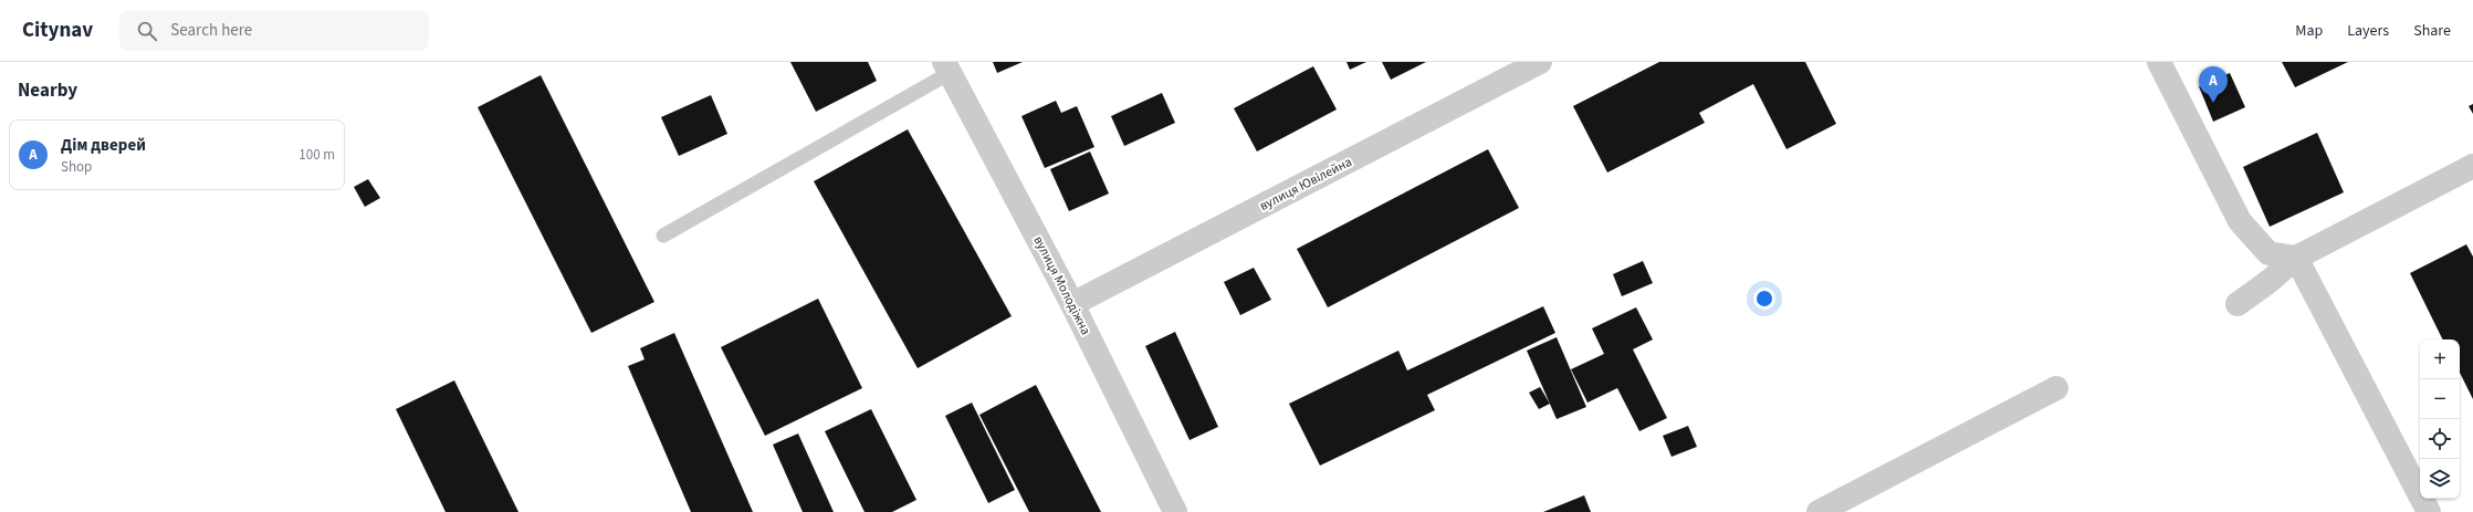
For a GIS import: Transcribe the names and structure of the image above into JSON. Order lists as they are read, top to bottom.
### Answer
{
  "streets": {
    "street": ["вулиця Ювілейна", "вулиця Молодіжна"]
  },
  "crossings": [
    ["вулиця Ювілейна", "вулиця Молодіжна"]
  ],
  "page": {
    "header": "Citynav",
    "search": "Search here",
    "nav": ["Map", "Layers", "Share"],
    "heading": "Nearby",
    "pins": "A",
    "list": [
      {
        "mark": "A",
        "name": "Дім дверей",
        "note": "Shop",
        "value": "100 m"
      }
    ],
    "map_buttons": ["+", "−"]
  }
}
